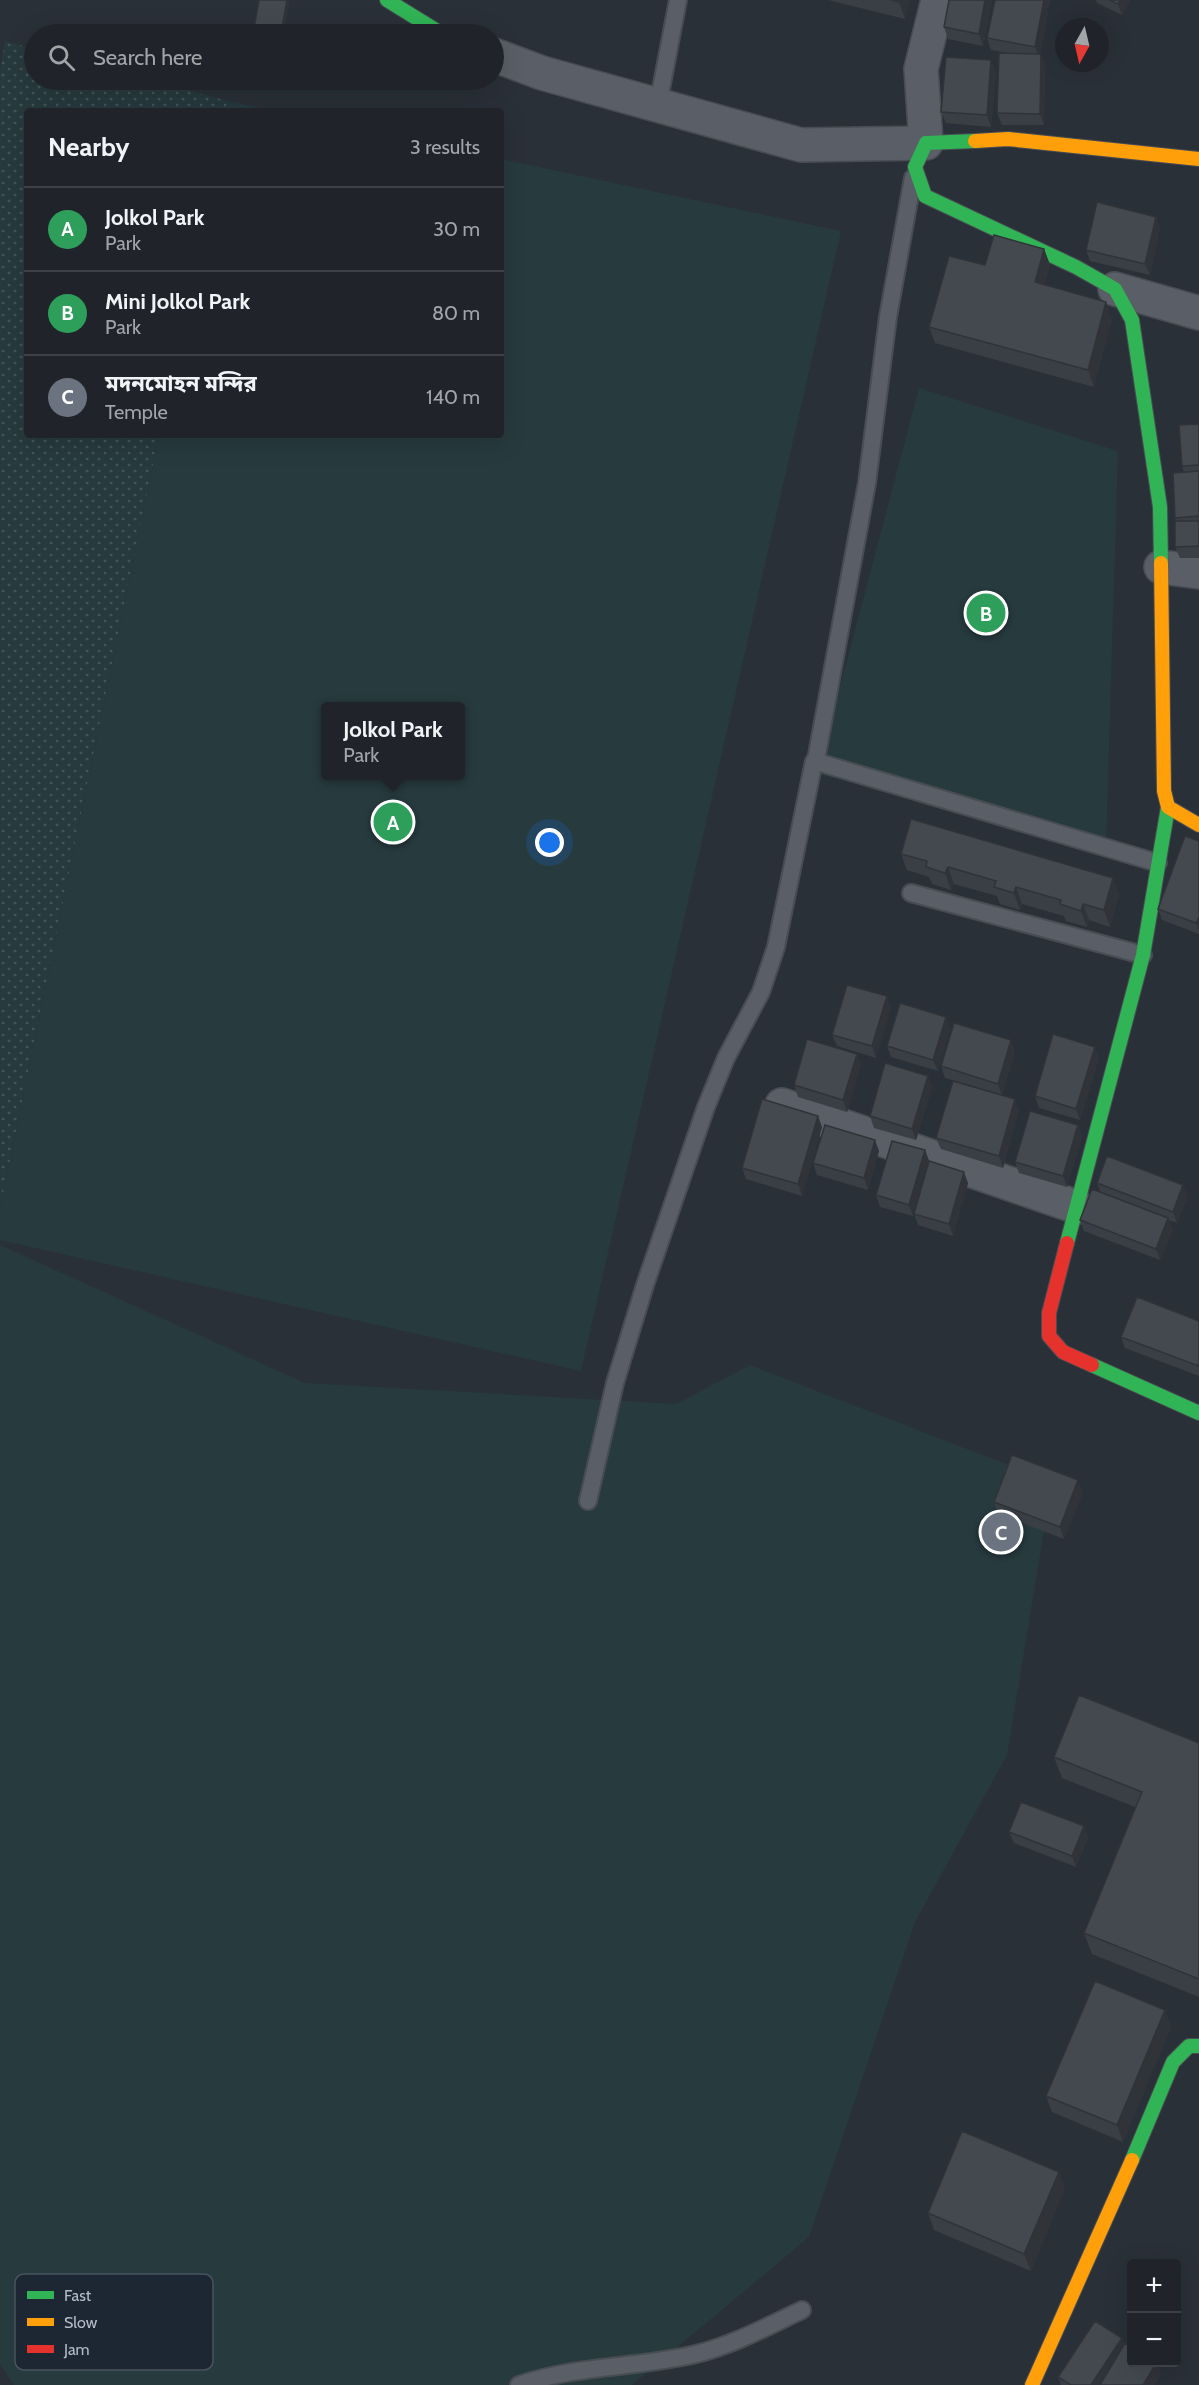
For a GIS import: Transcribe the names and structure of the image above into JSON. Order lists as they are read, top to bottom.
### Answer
{
  "legend": ["Fast", "Slow", "Jam"],
  "north": "bottom",
  "page": {
    "search": "Search here",
    "heading": ["Nearby", "3 results"],
    "list": [
      {
        "mark": "A",
        "name": "Jolkol Park",
        "note": "Park",
        "value": "30 m"
      },
      {
        "mark": "B",
        "name": "Mini Jolkol Park",
        "note": "Park",
        "value": "80 m"
      },
      {
        "mark": "C",
        "name": "মদনমোহন মন্দির",
        "note": "Temple",
        "value": "140 m"
      }
    ],
    "pins": ["B", "A", "C"],
    "popup": ["Jolkol Park", "Park"],
    "map_buttons": ["+", "−"]
  }
}
